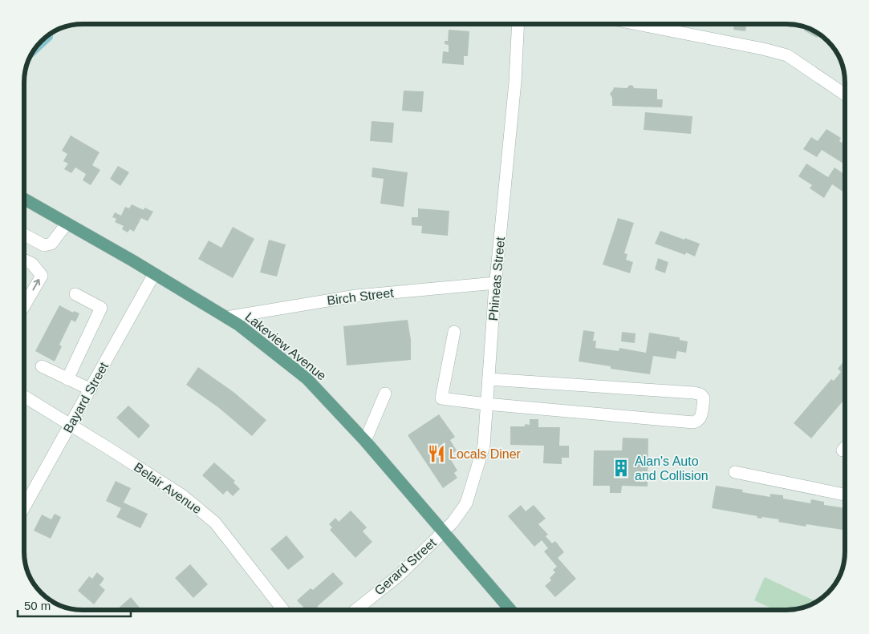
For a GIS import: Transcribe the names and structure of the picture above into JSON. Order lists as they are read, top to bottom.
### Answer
{
  "streets": {
    "main road": ["Lakeview Avenue"],
    "street": [
      "Phineas Street",
      "Birch Street",
      "Bayard Street",
      "Belair Avenue",
      "Gerard Street"
    ]
  },
  "crossings": [
    ["Phineas Street", "Birch Street"],
    ["Phineas Street", "Lakeview Avenue"],
    ["Phineas Street", "Gerard Street"],
    ["Birch Street", "Lakeview Avenue"],
    ["Lakeview Avenue", "Bayard Street"],
    ["Lakeview Avenue", "Gerard Street"],
    ["Bayard Street", "Belair Avenue"]
  ],
  "places": {
    "restaurant": ["Locals Diner"],
    "building": ["Alan's Auto and Collision"]
  },
  "scale_bar": "50 m"
}
